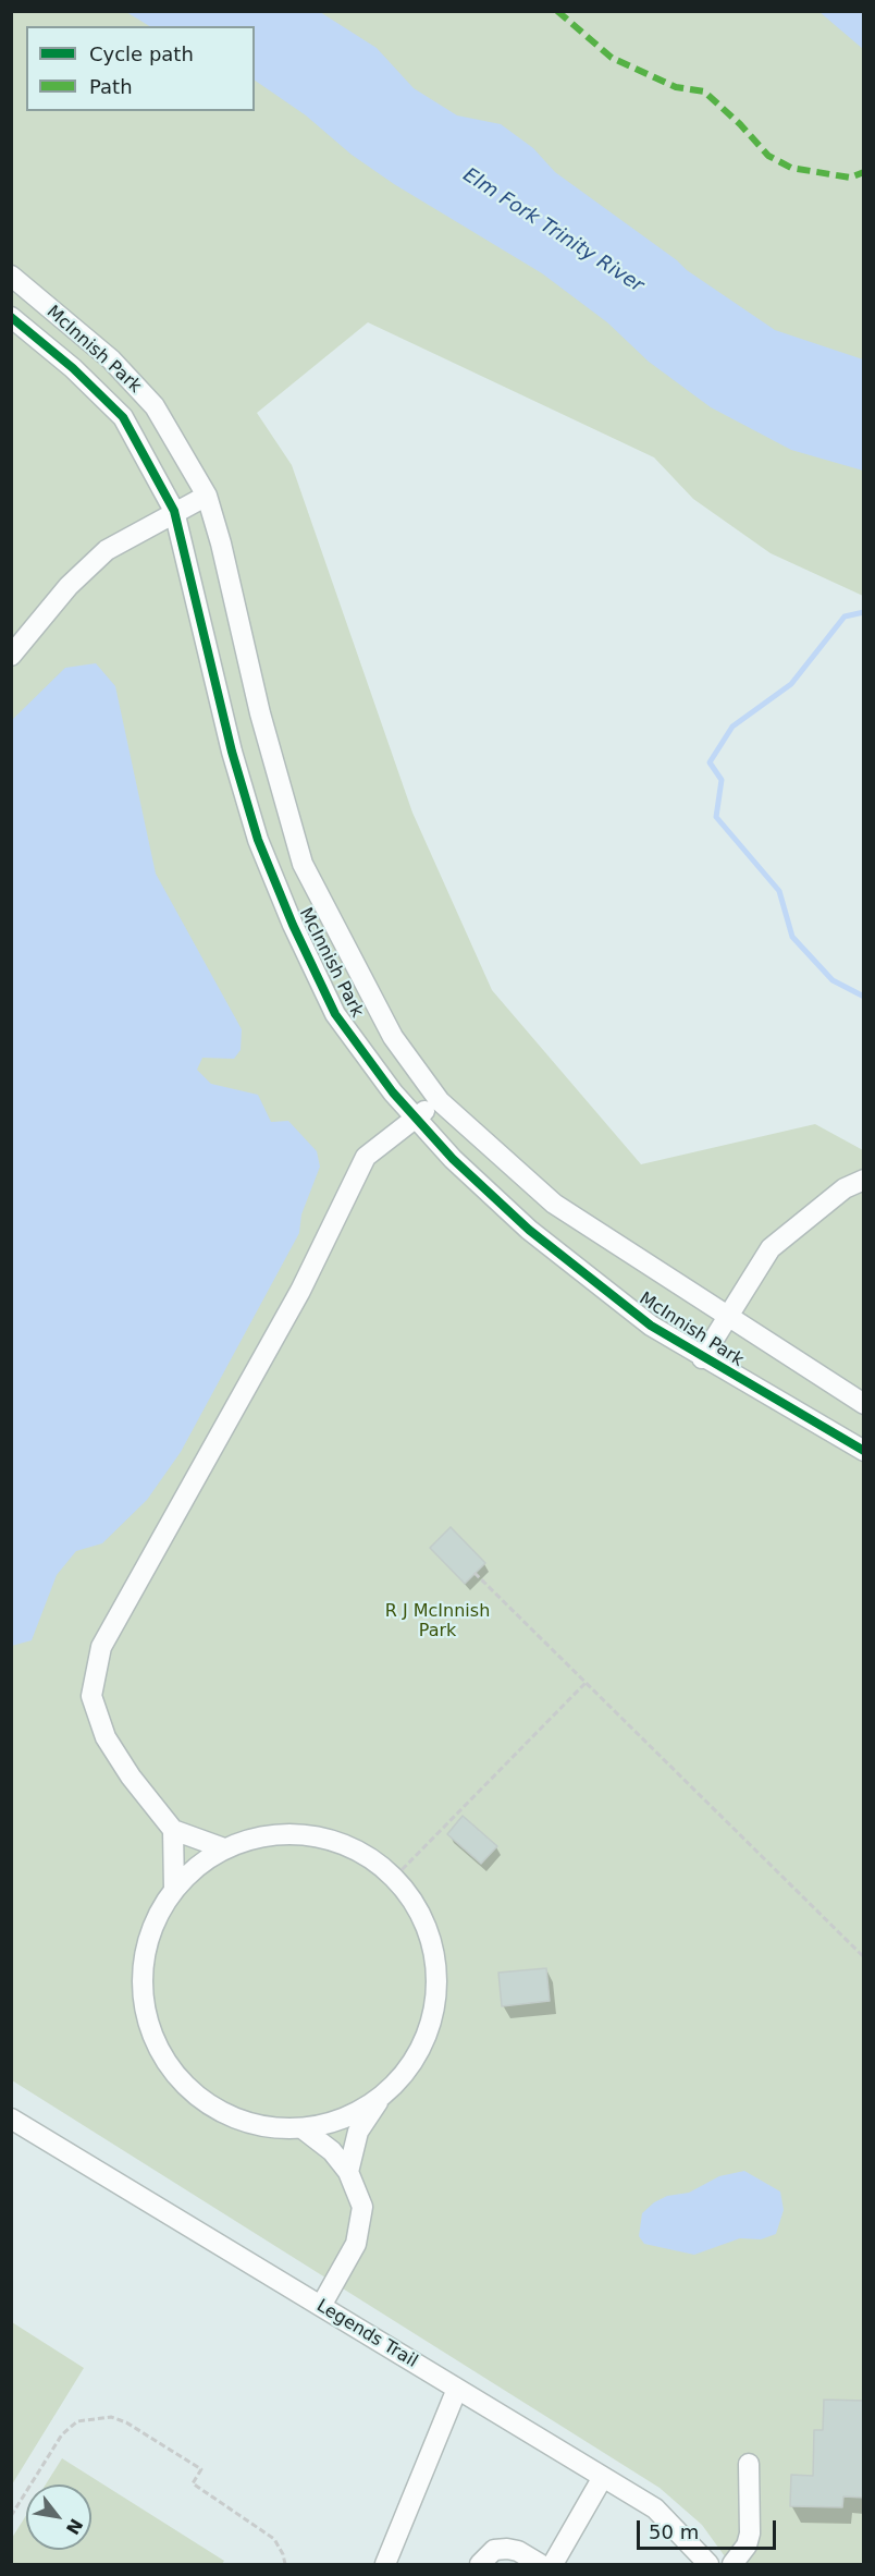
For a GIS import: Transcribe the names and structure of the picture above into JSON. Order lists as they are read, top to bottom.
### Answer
{
  "streets": {
    "street": ["McInnish Park", "Legends Trail"]
  },
  "water": ["Elm Fork Trinity River"],
  "parks": ["R J McInnish Park"],
  "legend": ["Cycle path", "Path"],
  "scale_bar": "50 m",
  "north": "bottom right"
}
